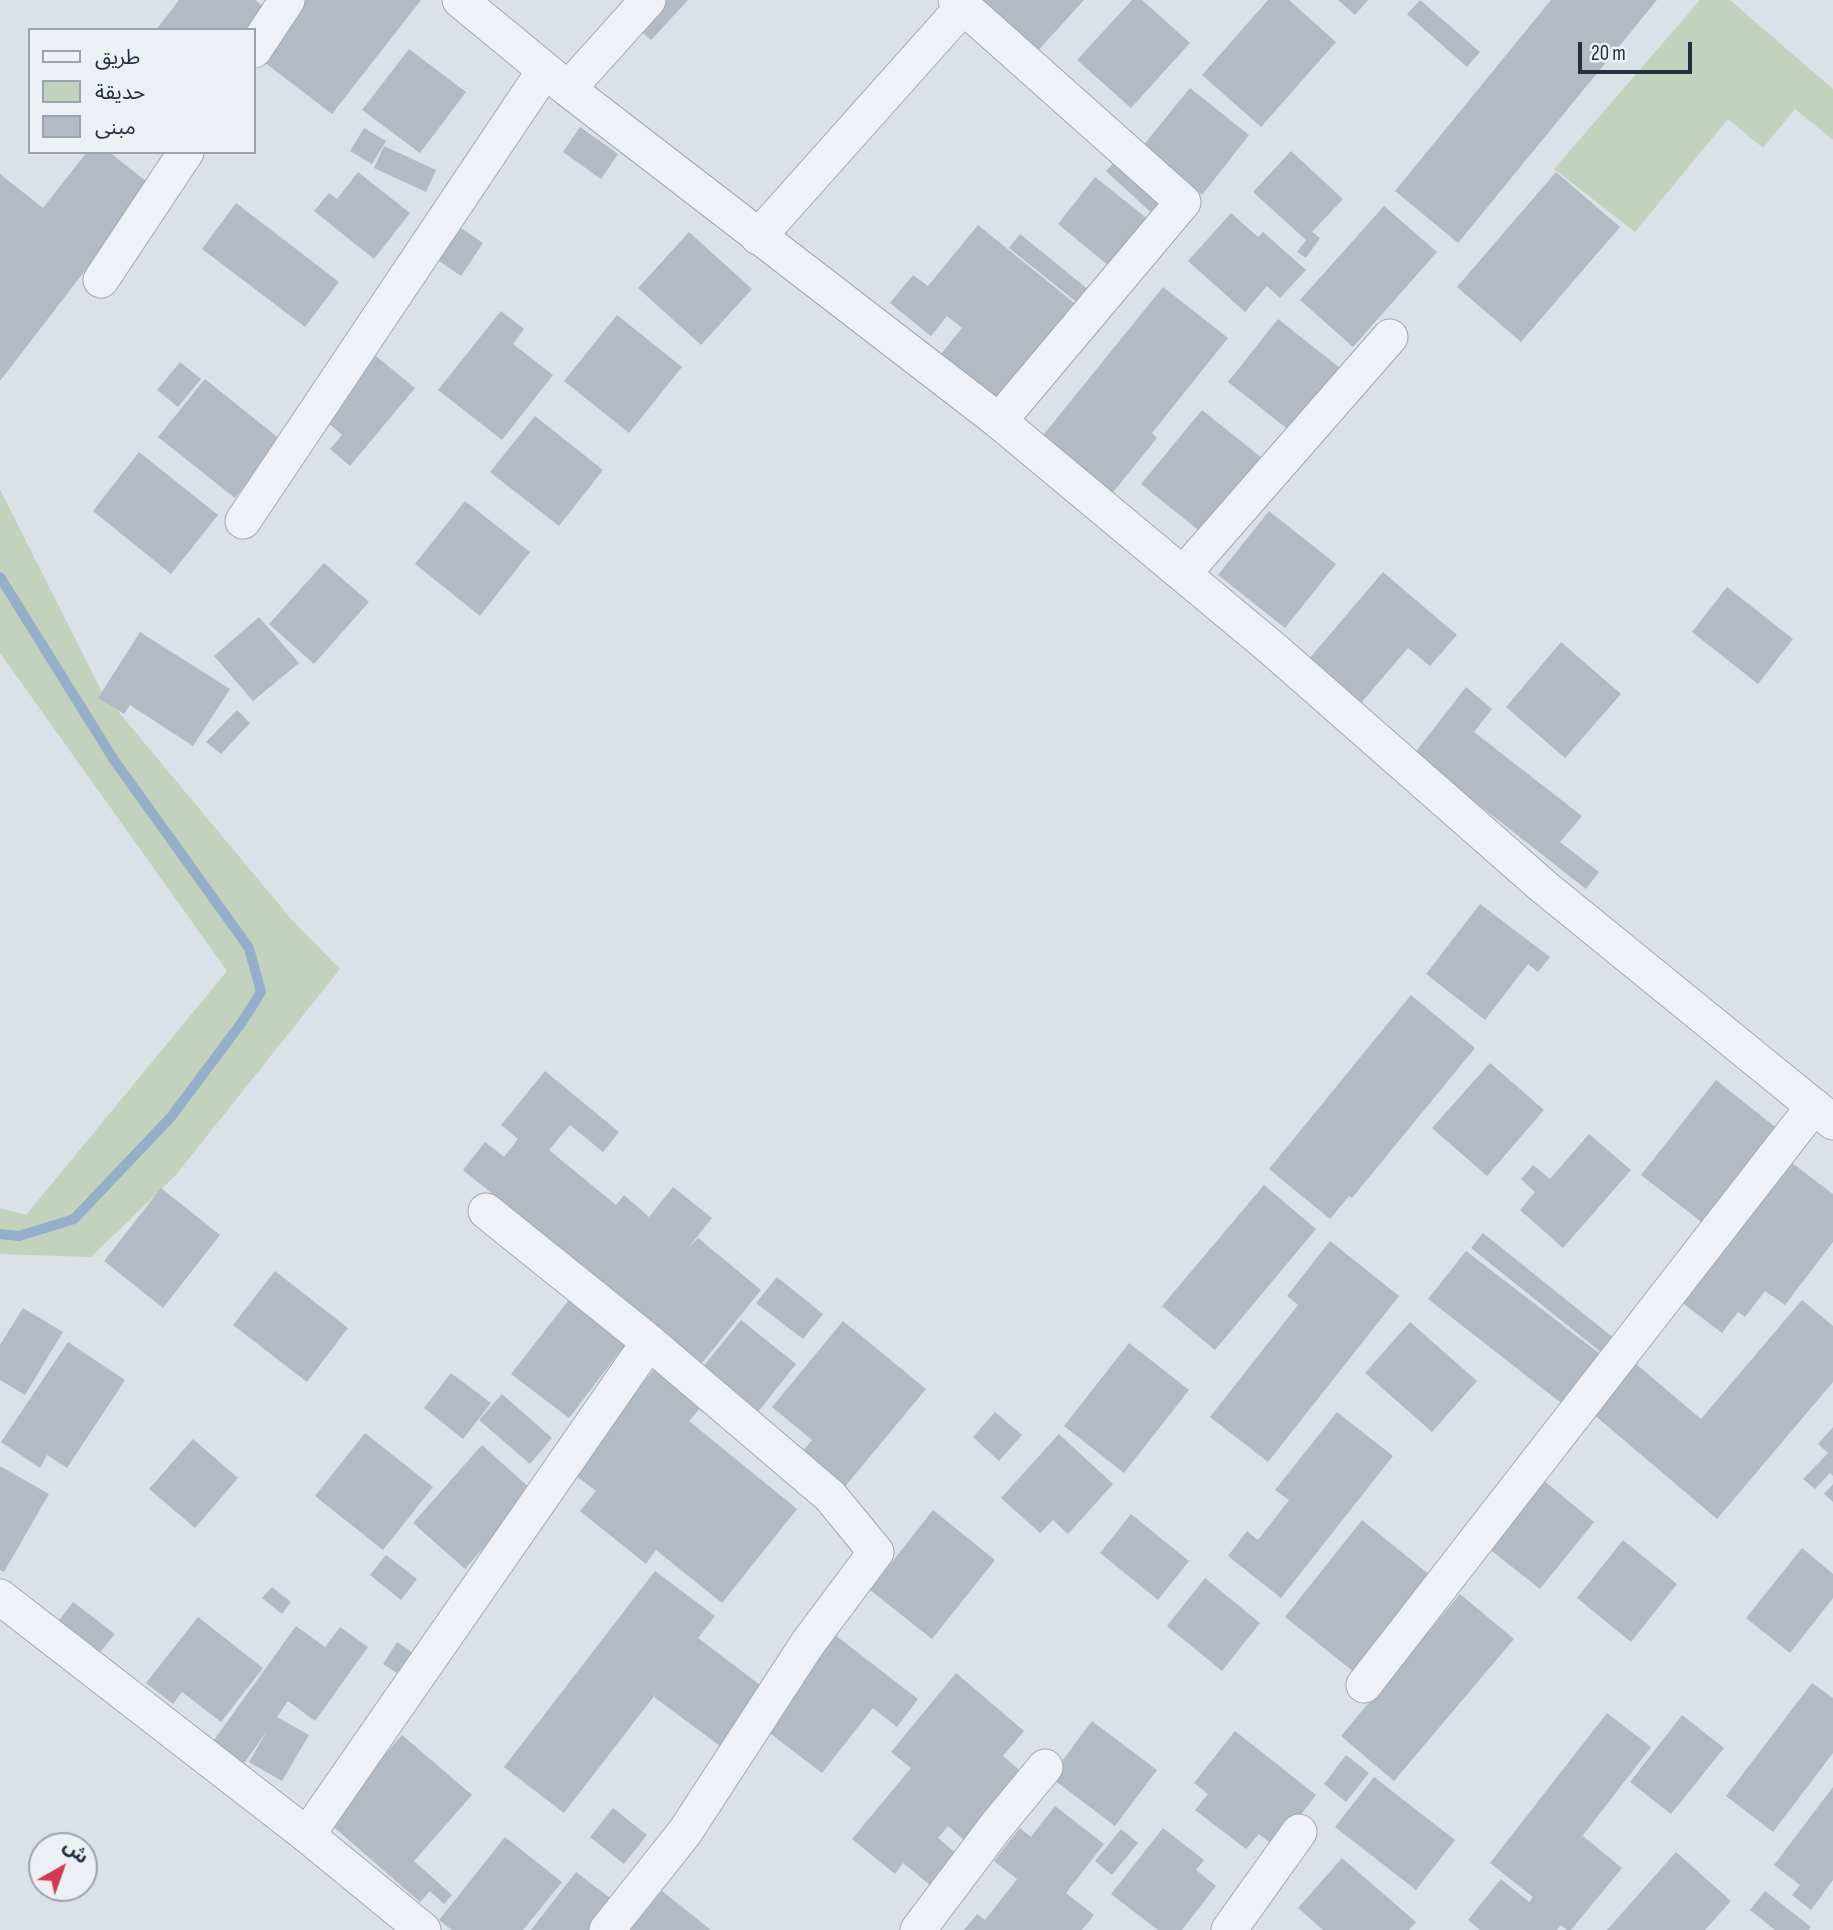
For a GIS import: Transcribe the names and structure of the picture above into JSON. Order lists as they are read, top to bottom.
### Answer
{
  "legend": ["طريق", "حديقة", "مبنى"],
  "scale_bar": "20 m",
  "north": "top right"
}
